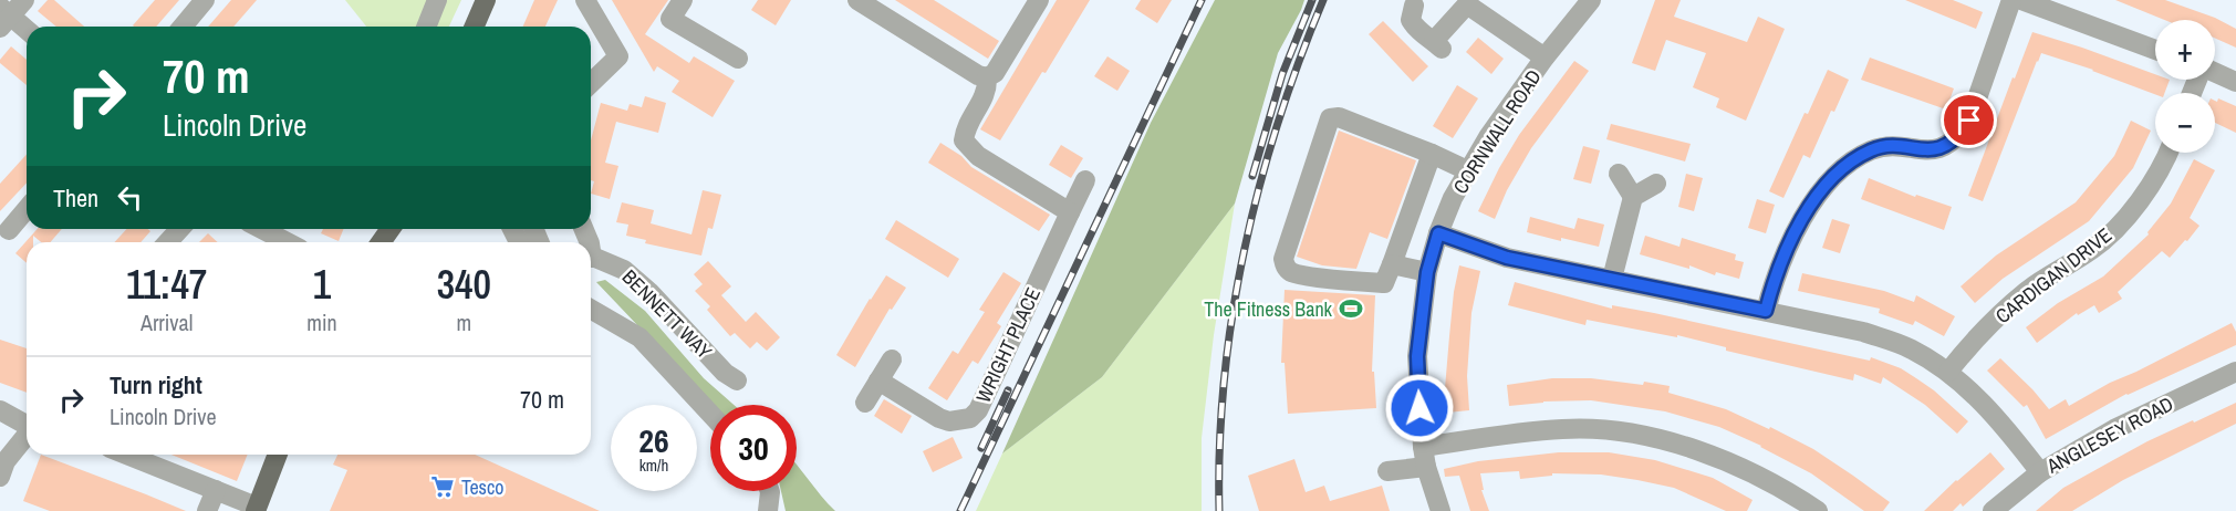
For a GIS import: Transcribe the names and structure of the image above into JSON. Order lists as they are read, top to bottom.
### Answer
{
  "streets": {
    "street": [
      "CORNWALL ROAD",
      "CARDIGAN DRIVE",
      "BENNETT WAY",
      "WRIGHT PLACE",
      "ANGLESEY ROAD"
    ]
  },
  "places": {
    "sports": ["The Fitness Bank"],
    "supermarket": ["Tesco"]
  },
  "page": {
    "map_buttons": ["+", "−"],
    "turn": ["70 m", "Lincoln Drive"],
    "then": "Then",
    "eta": [
      "11:47",
      "Arrival",
      "1",
      "min",
      "340",
      "m"
    ],
    "list": [
      {
        "name": "Turn right",
        "note": "Lincoln Drive",
        "value": "70 m"
      }
    ],
    "speed": "26 km/h",
    "limit": "30"
  }
}
